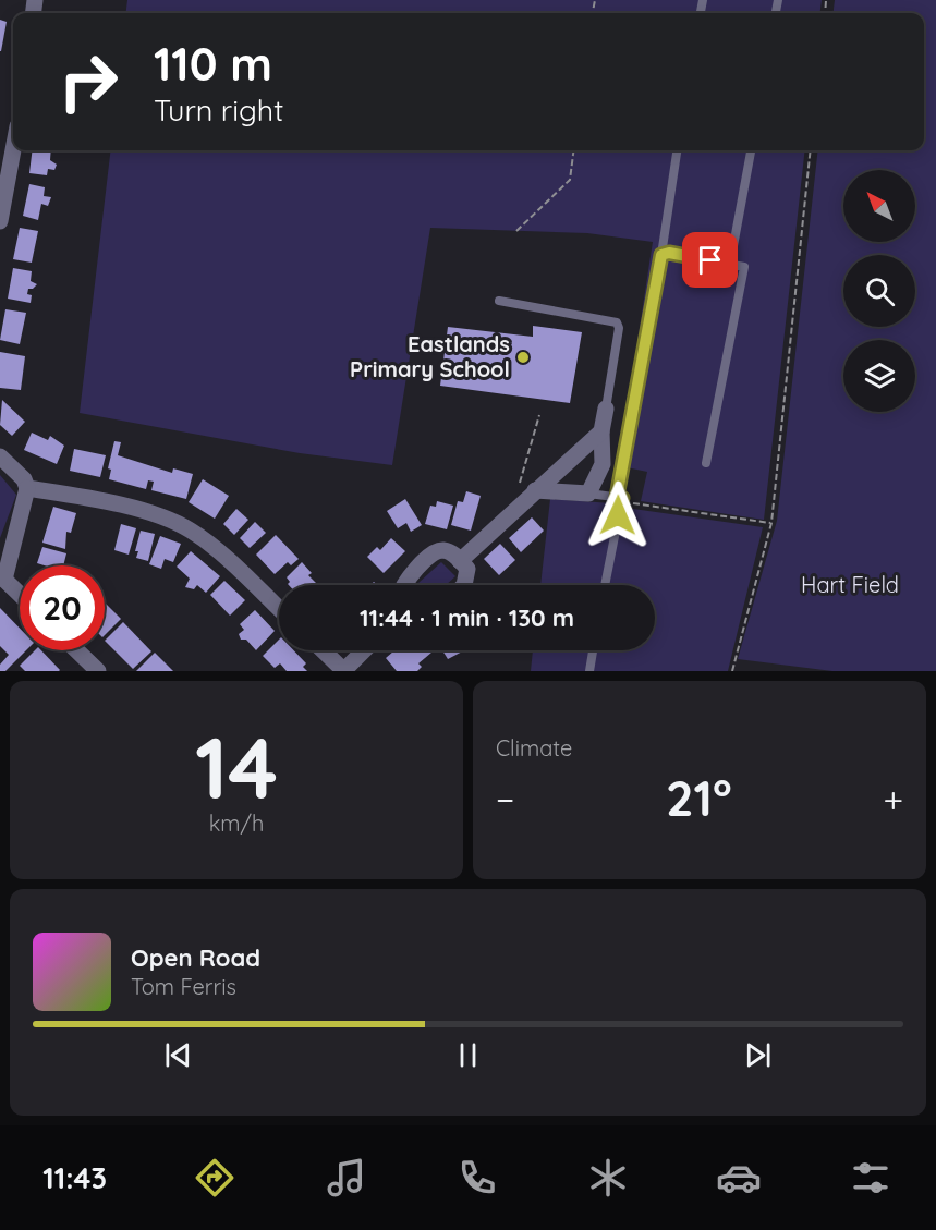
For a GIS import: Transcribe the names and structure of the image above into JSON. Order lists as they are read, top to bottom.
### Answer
{
  "parks": ["Hart Field"],
  "places": ["Eastlands Primary School"],
  "north": "top left",
  "page": {
    "turn": ["110 m", "Turn right"],
    "limit": "20",
    "trip": "11:44 · 1 min · 130 m",
    "tile": [
      ["14", "km/h"],
      "Climate"
    ],
    "heat": ["−", "21°", "+"],
    "song": ["Open Road", "Tom Ferris"],
    "tabs": "11:43"
  }
}
